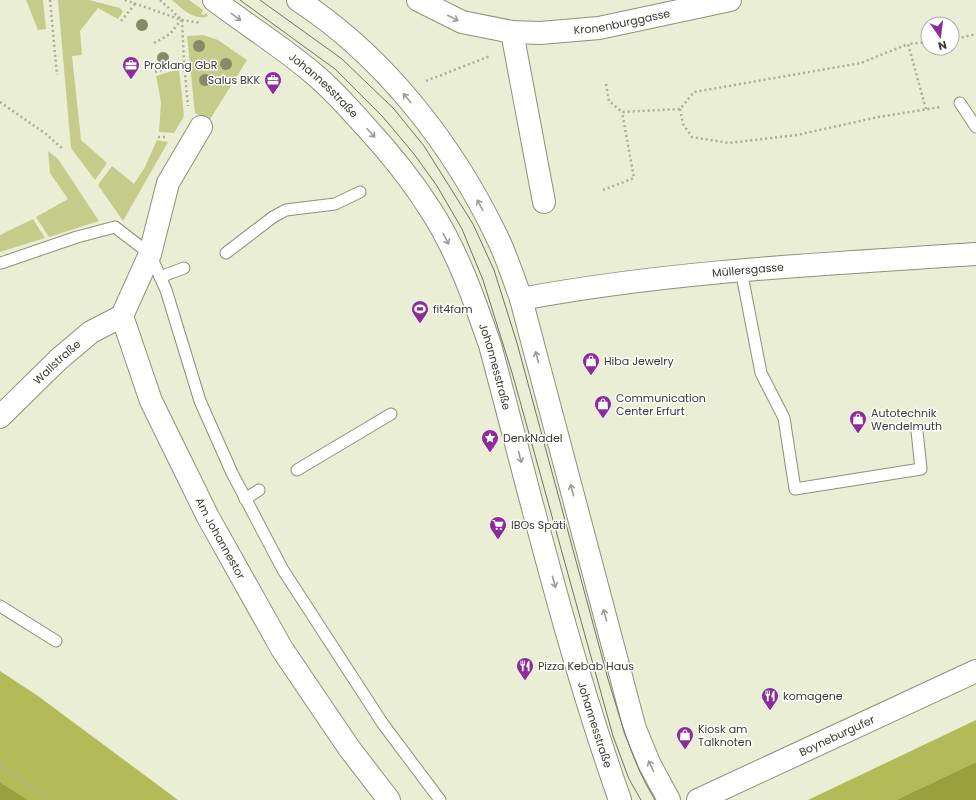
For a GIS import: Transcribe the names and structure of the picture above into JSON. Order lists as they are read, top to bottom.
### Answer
{
  "streets": {
    "street": [
      "Kronenburggasse",
      "Johannesstraße",
      "Müllersgasse",
      "Wallstraße",
      "Am Johannestor",
      "Boyneburgufer"
    ]
  },
  "crossings": [
    ["Wallstraße", "Am Johannestor"]
  ],
  "places": {
    "office": ["Proklang GbR", "Salus BKK"],
    "sports": ["fit4fam"],
    "shop": [
      "Hiba Jewelry",
      "Communication Center Erfurt",
      "Autotechnik Wendelmuth",
      "Kiosk am Talknoten"
    ],
    "place": ["DenkNadel"],
    "supermarket": ["IBOs Späti"],
    "restaurant": ["Pizza Kebab Haus", "komagene"]
  },
  "north": "bottom"
}
